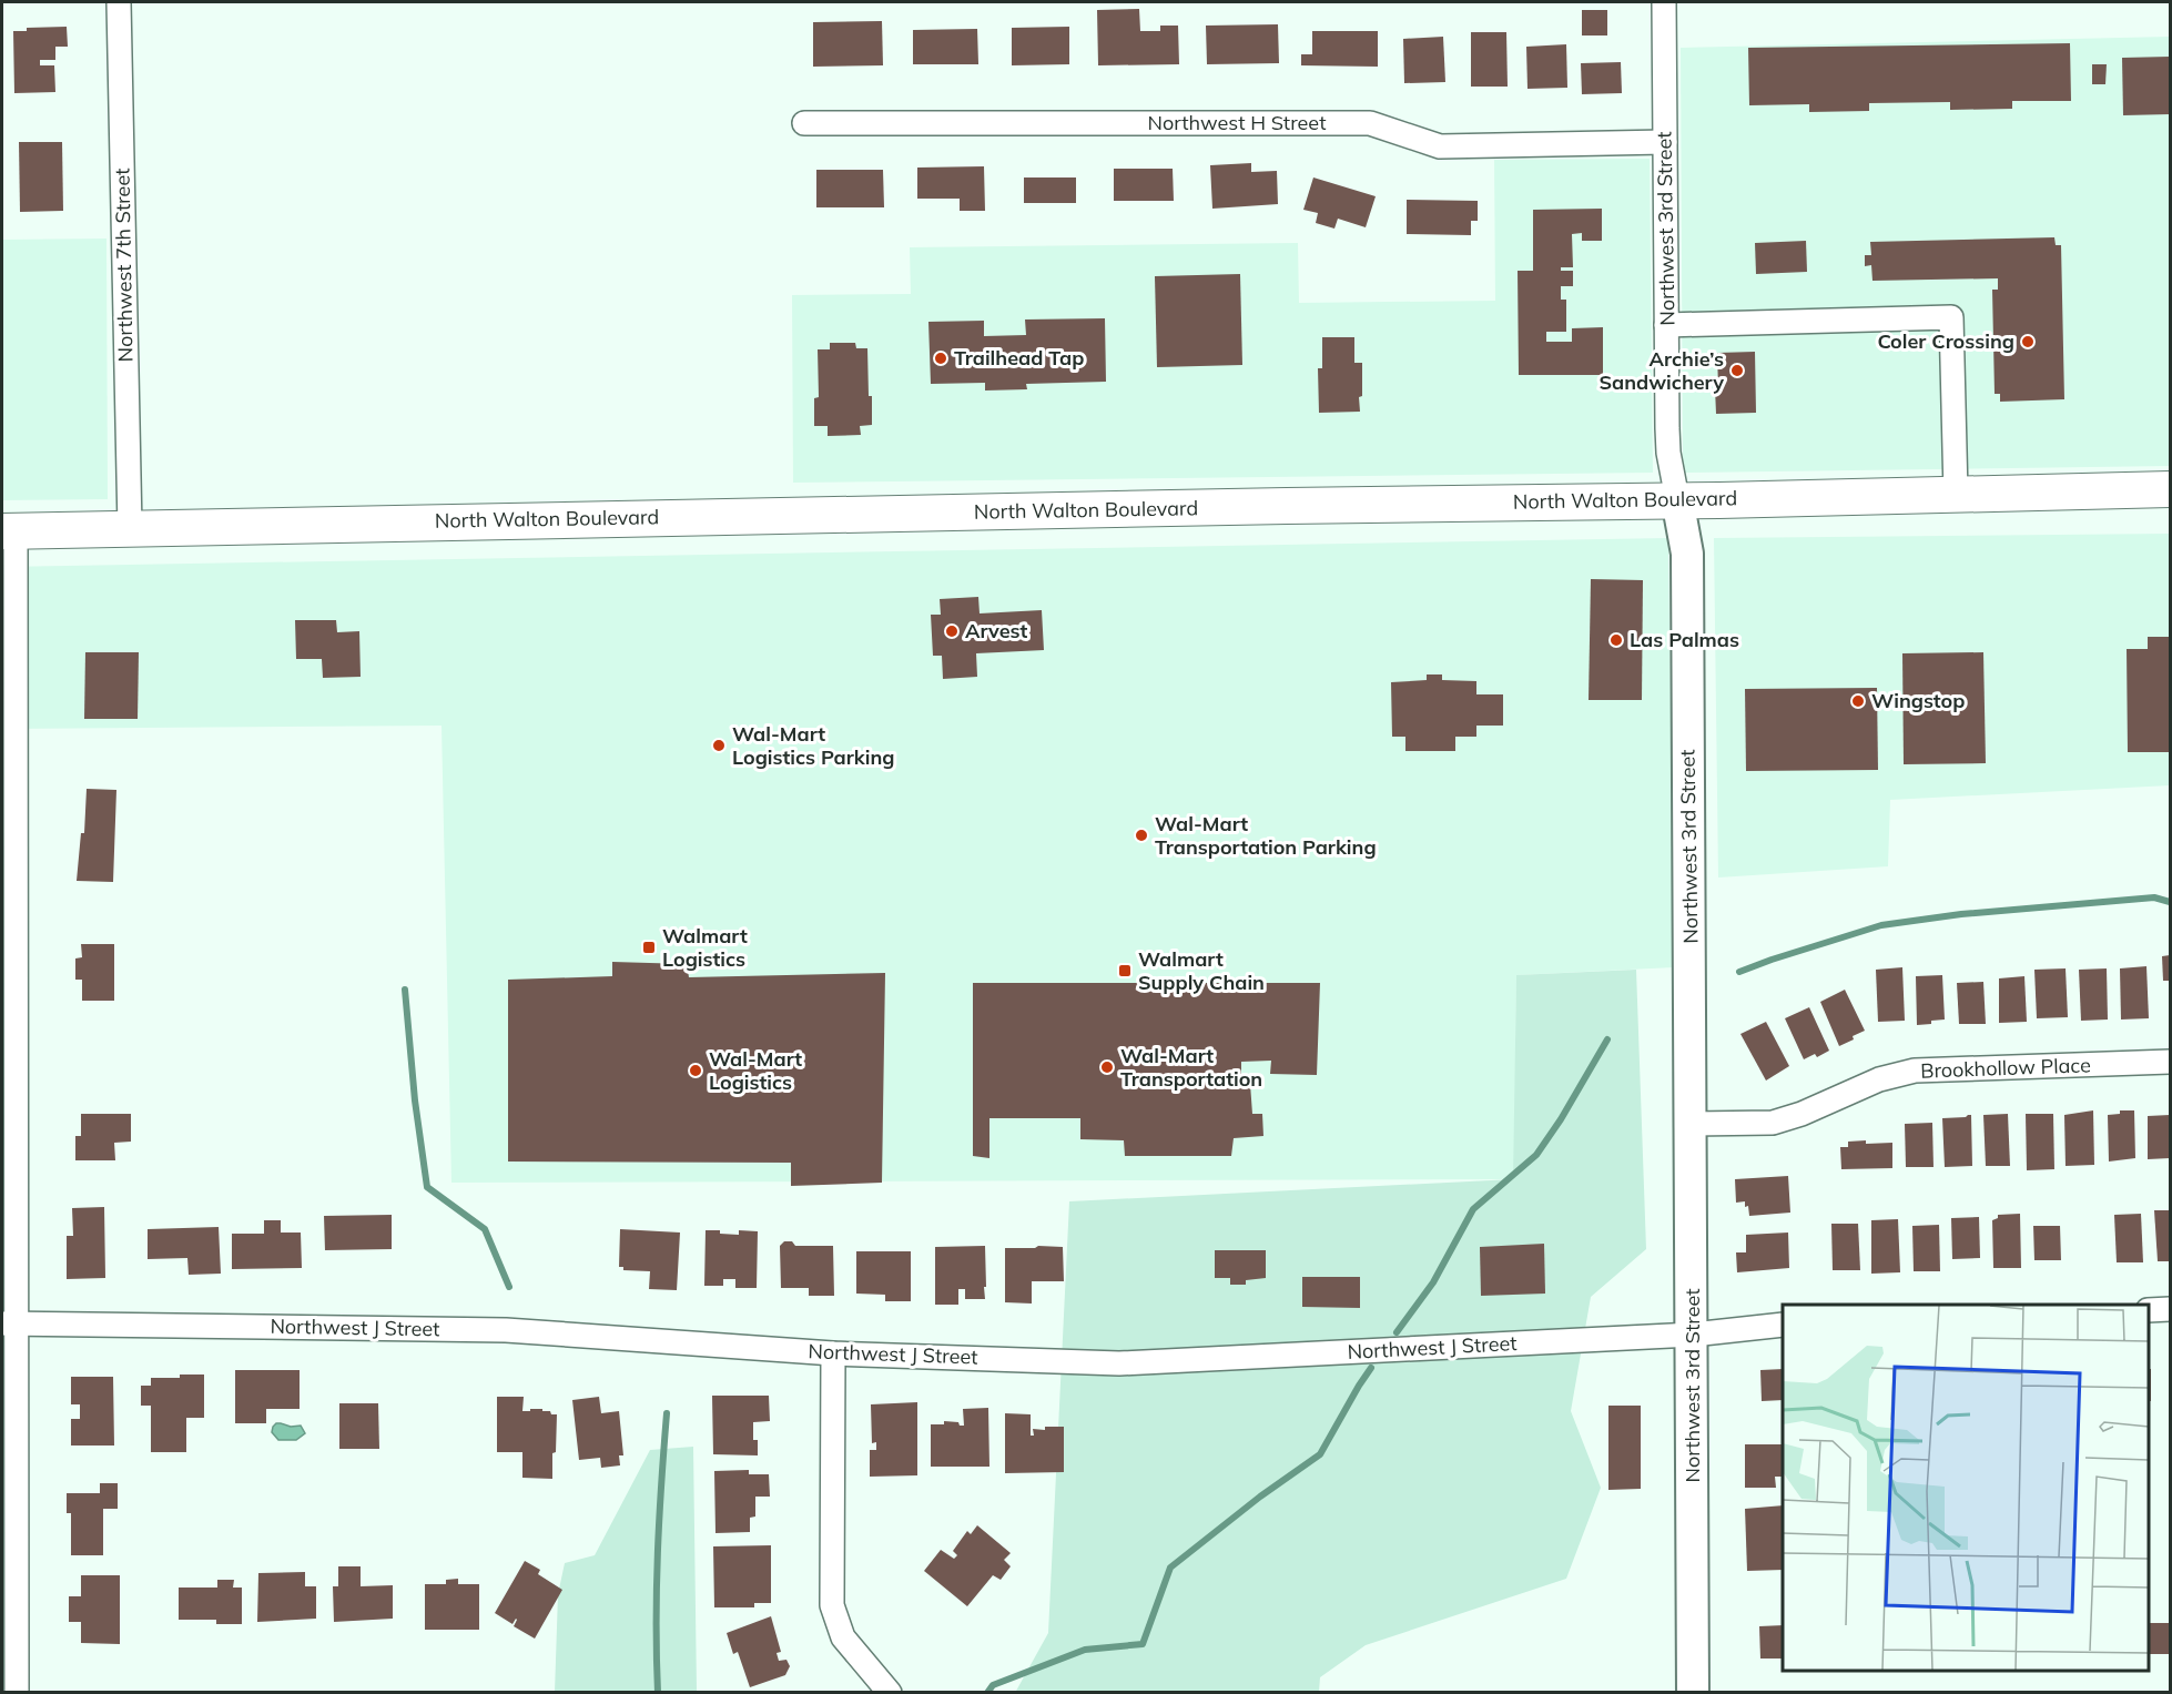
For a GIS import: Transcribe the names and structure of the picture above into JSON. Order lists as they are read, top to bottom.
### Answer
{
  "streets": {
    "main road": ["North Walton Boulevard"],
    "street": [
      "Northwest H Street",
      "Northwest 3rd Street",
      "Northwest 7th Street",
      "Brookhollow Place",
      "Northwest J Street"
    ]
  },
  "crossings": [
    ["Northwest H Street", "Northwest 3rd Street"],
    ["Northwest 3rd Street", "North Walton Boulevard"],
    ["Northwest 3rd Street", "Brookhollow Place"],
    ["Northwest 3rd Street", "Northwest J Street"],
    ["Northwest 7th Street", "North Walton Boulevard"]
  ],
  "places": {
    "other": [
      "Coler Crossing",
      "Trailhead Tap",
      "Archie’s Sandwichery",
      "Arvest",
      "Las Palmas",
      "Wingstop",
      "Wal-Mart Logistics Parking",
      "Wal-Mart Transportation Parking",
      "Wal-Mart Transportation",
      "Wal-Mart Logistics"
    ],
    "transit": ["Walmart Logistics", "Walmart Supply Chain"]
  }
}
